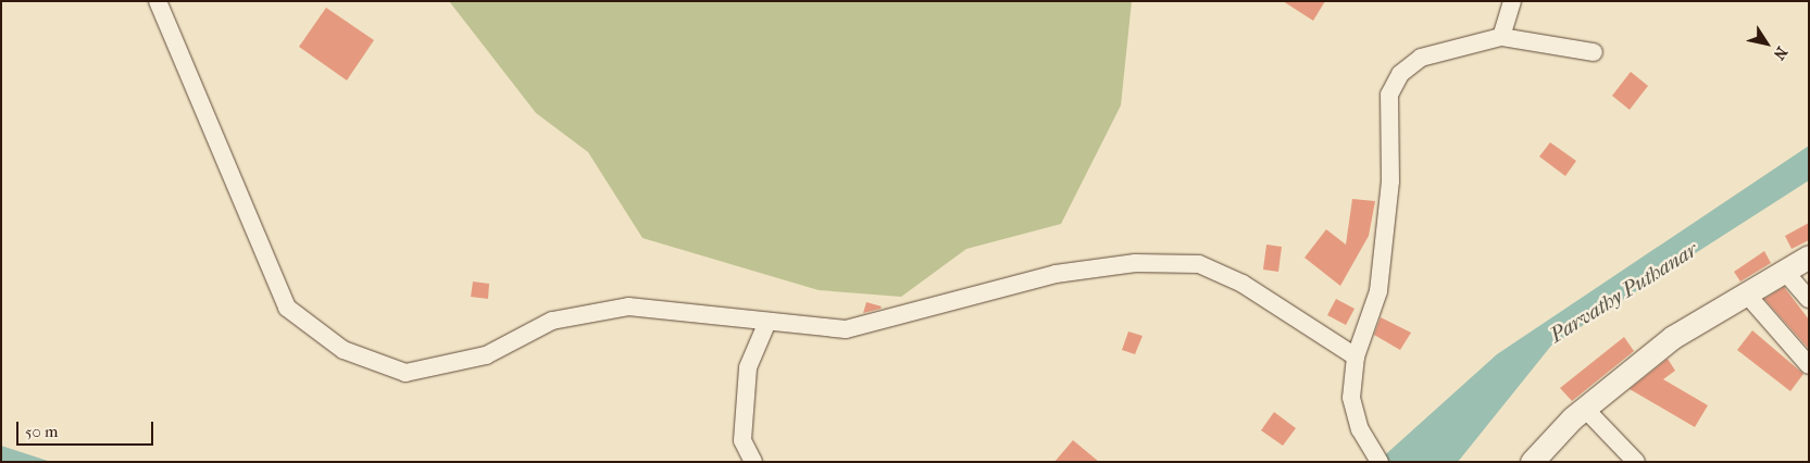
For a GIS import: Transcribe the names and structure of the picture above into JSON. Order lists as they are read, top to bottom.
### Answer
{
  "water": ["Parvathy Puthanar"],
  "scale_bar": "50 m",
  "north": "bottom right"
}
